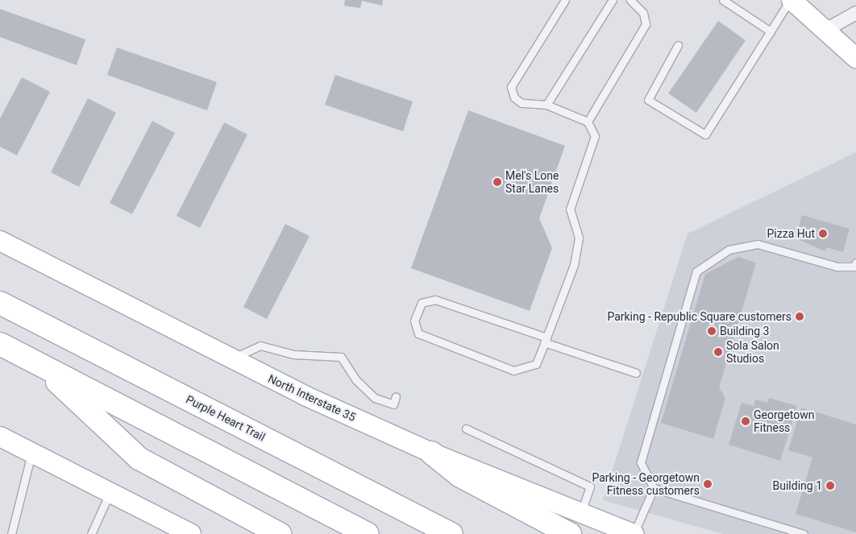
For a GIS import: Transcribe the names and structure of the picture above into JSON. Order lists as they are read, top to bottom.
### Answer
{
  "streets": {
    "highway": ["Purple Heart Trail"],
    "main road": ["North Interstate 35"]
  },
  "places": [
    "Mel's Lone Star Lanes",
    "Pizza Hut",
    "Parking - Republic Square customers",
    "Building 3",
    "Sola Salon Studios",
    "Georgetown Fitness",
    "Parking - Georgetown Fitness customers",
    "Building 1"
  ]
}
